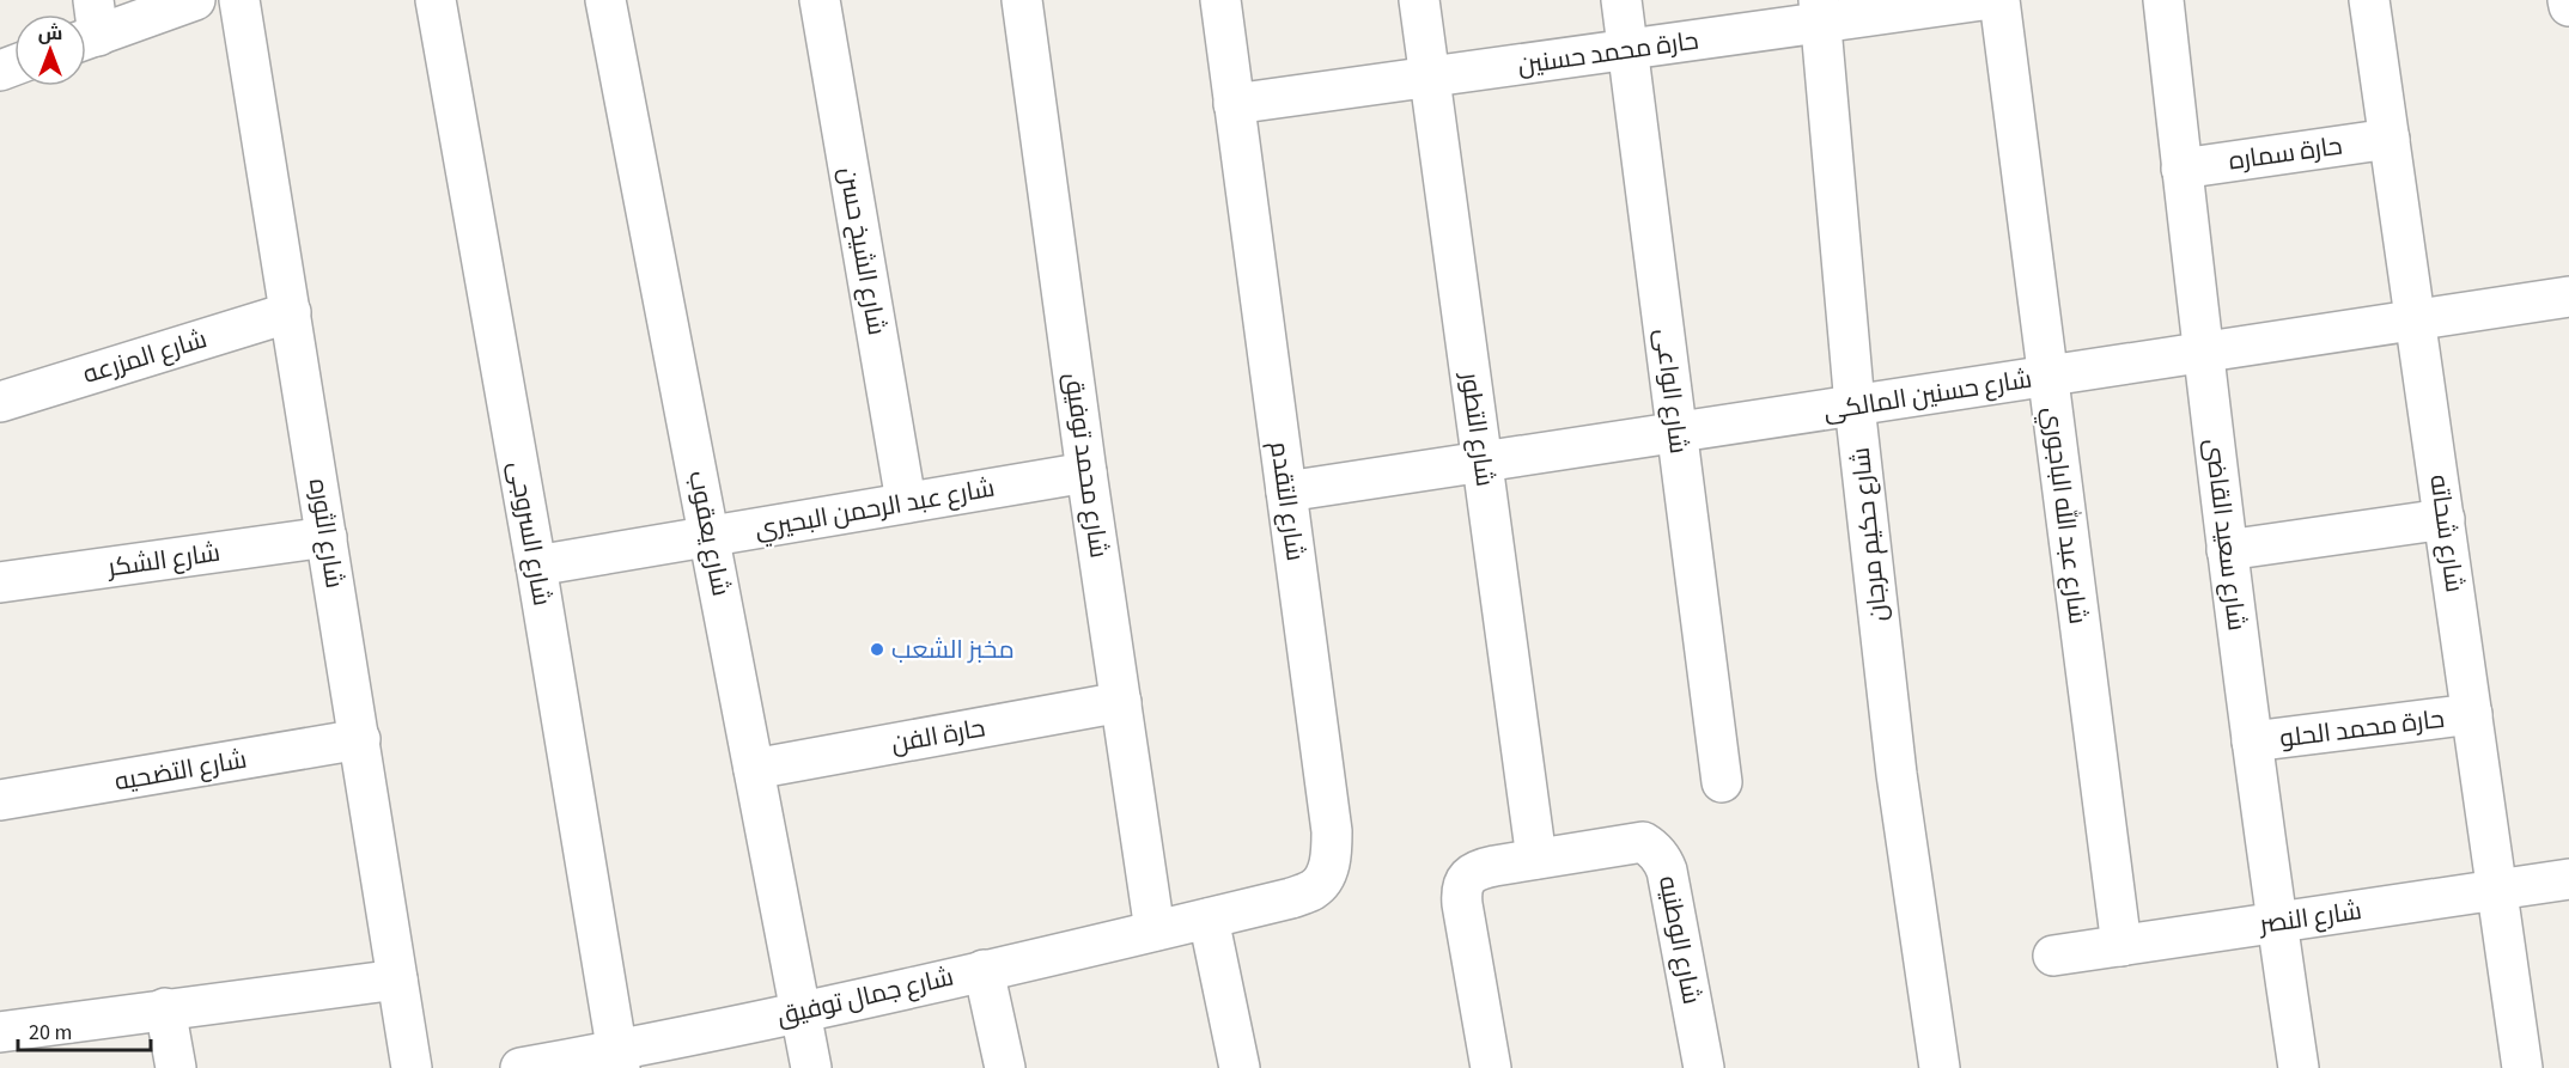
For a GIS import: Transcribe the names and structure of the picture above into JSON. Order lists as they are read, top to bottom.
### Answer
{
  "streets": {
    "street": [
      "حارة محمد حسنين",
      "حارة سماره",
      "شارع الشيخ حسن",
      "شارع المزرعه",
      "شارع الواعى",
      "شارع حسنين المالكى",
      "شارع التطور",
      "شارع محمد توفيق",
      "شارع التقدم",
      "شارع عبد الرحمن البحيري",
      "شارع عبد الله الباجوري",
      "شارع الثوره",
      "شارع السروجى",
      "شارع يعقوب",
      "شارع شحاته",
      "شارع حكيم مرجان",
      "شارع سعيد القاضى",
      "شارع الشكر",
      "حارة محمد الحلو",
      "حارة الفن",
      "شارع التضحيه",
      "شارع النصر",
      "شارع الوطنيه",
      "شارع جمال توفيق"
    ]
  },
  "crossings": [
    ["حارة محمد حسنين", "شارع الواعى"],
    ["حارة محمد حسنين", "شارع التطور"],
    ["حارة محمد حسنين", "شارع التقدم"],
    ["حارة محمد حسنين", "شارع حكيم مرجان"],
    ["حارة سماره", "شارع شحاته"],
    ["حارة سماره", "شارع سعيد القاضى"],
    ["شارع الشيخ حسن", "شارع عبد الرحمن البحيري"],
    ["شارع المزرعه", "شارع الثوره"],
    ["شارع الواعى", "شارع حسنين المالكى"],
    ["شارع حسنين المالكى", "شارع التطور"],
    ["شارع حسنين المالكى", "شارع التقدم"],
    ["شارع حسنين المالكى", "شارع عبد الله الباجوري"],
    ["شارع حسنين المالكى", "شارع شحاته"],
    ["شارع حسنين المالكى", "شارع حكيم مرجان"],
    ["شارع حسنين المالكى", "شارع سعيد القاضى"],
    ["شارع التطور", "شارع الوطنيه"],
    ["شارع محمد توفيق", "شارع عبد الرحمن البحيري"],
    ["شارع محمد توفيق", "حارة الفن"],
    ["شارع محمد توفيق", "شارع جمال توفيق"],
    ["شارع التقدم", "شارع جمال توفيق"],
    ["شارع عبد الرحمن البحيري", "شارع السروجى"],
    ["شارع عبد الرحمن البحيري", "شارع يعقوب"],
    ["شارع عبد الله الباجوري", "شارع النصر"],
    ["شارع الثوره", "شارع الشكر"],
    ["شارع الثوره", "شارع التضحيه"],
    ["شارع السروجى", "شارع جمال توفيق"],
    ["شارع يعقوب", "حارة الفن"],
    ["شارع يعقوب", "شارع جمال توفيق"],
    ["شارع شحاته", "حارة محمد الحلو"],
    ["شارع شحاته", "شارع النصر"],
    ["شارع سعيد القاضى", "حارة محمد الحلو"],
    ["شارع سعيد القاضى", "شارع النصر"]
  ],
  "places": ["مخبز الشعب"],
  "scale_bar": "20 m",
  "north": "top"
}
